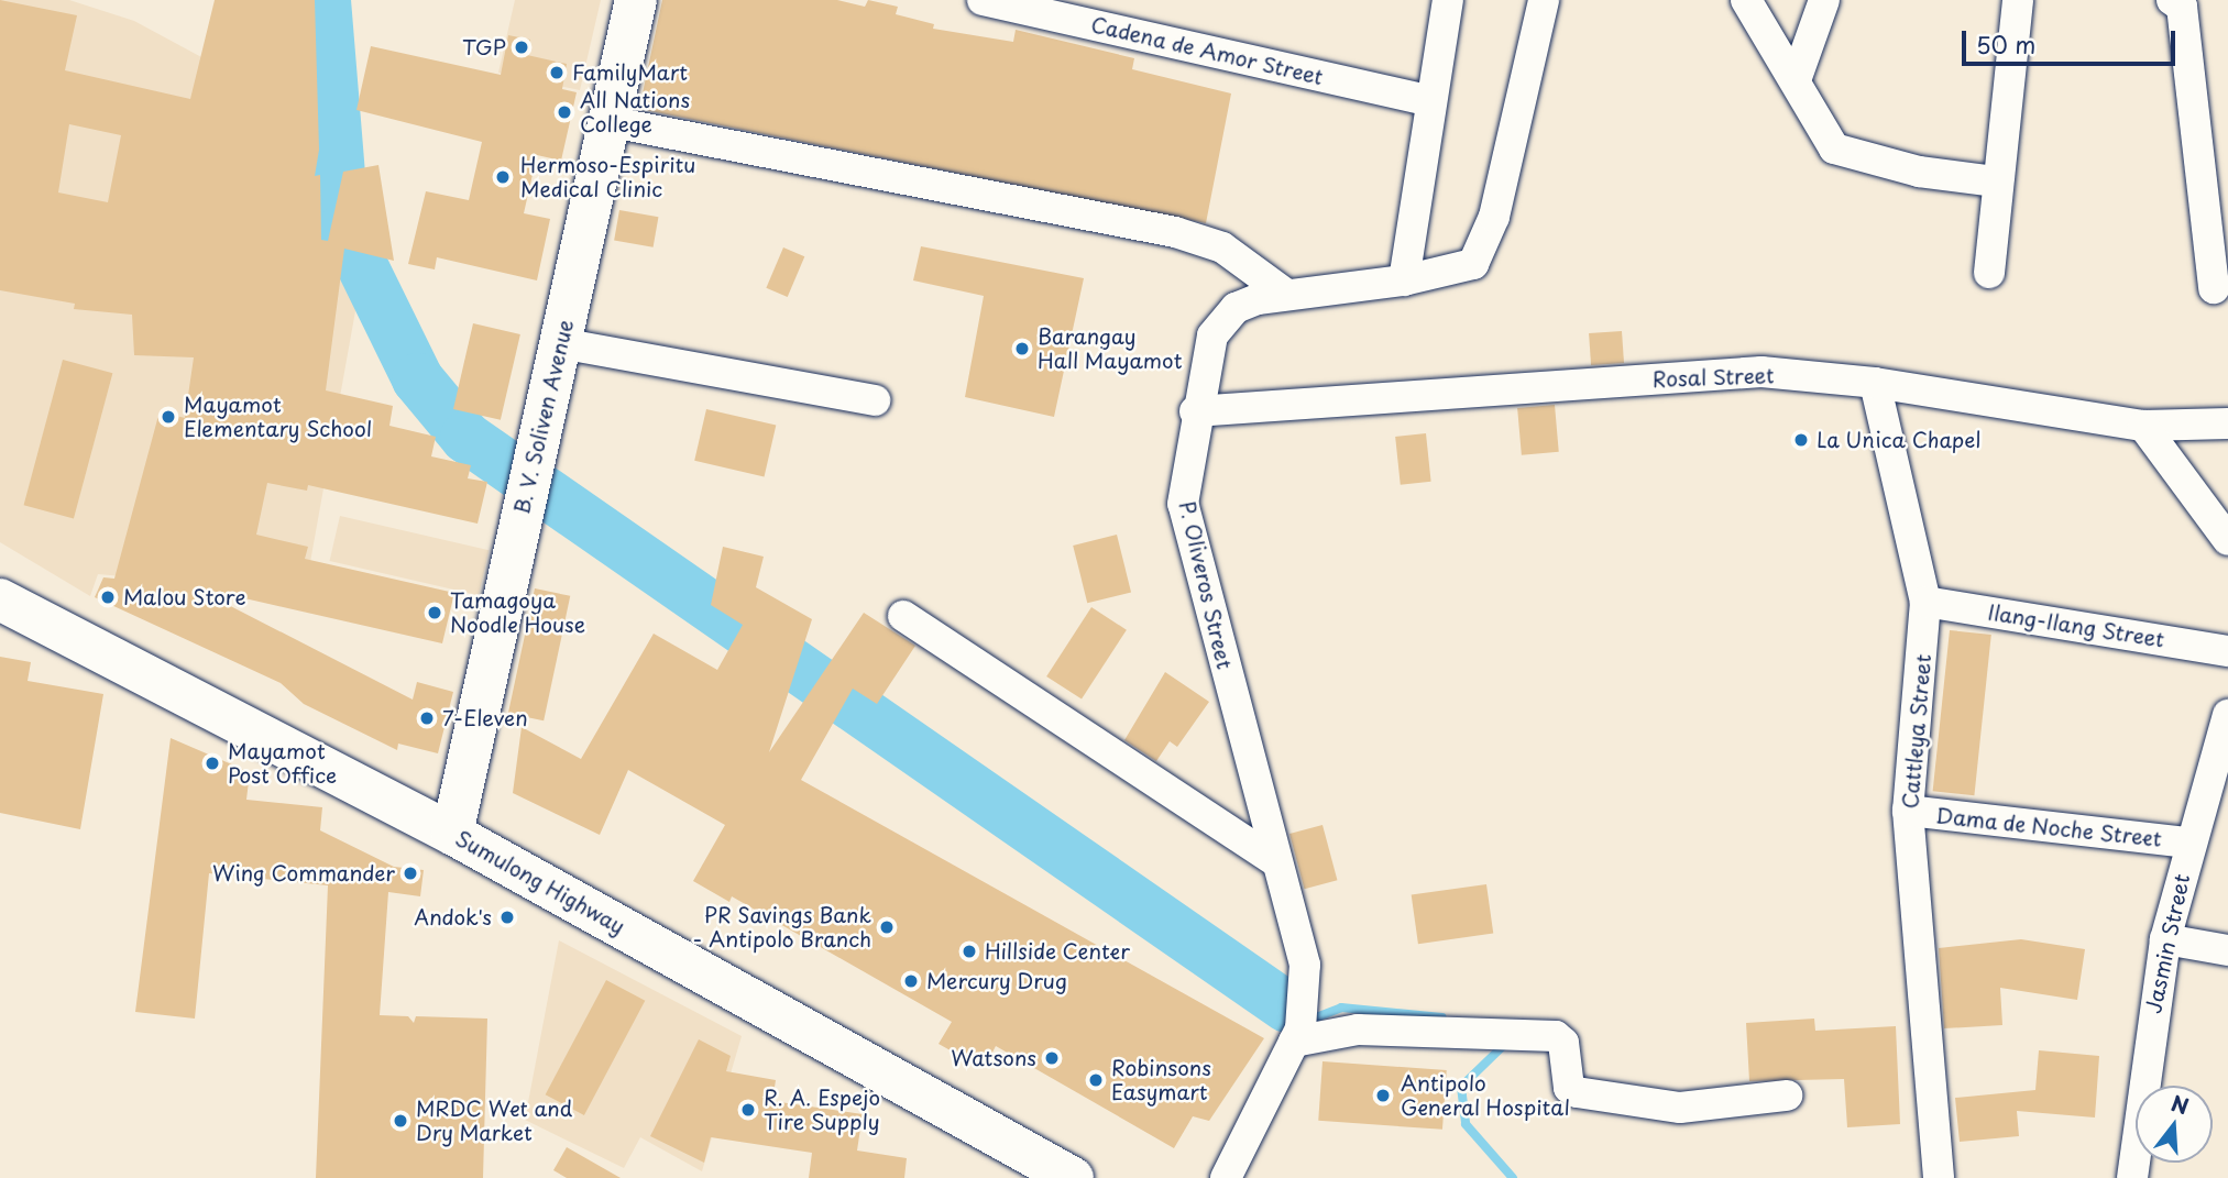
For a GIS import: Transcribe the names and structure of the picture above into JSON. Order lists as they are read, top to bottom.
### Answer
{
  "streets": {
    "main road": ["B. V. Soliven Avenue", "Sumulong Highway"],
    "street": [
      "Cadena de Amor Street",
      "Rosal Street",
      "P. Oliveros Street",
      "Ilang-Ilang Street",
      "Cattleya Street",
      "Dama de Noche Street",
      "Jasmin Street"
    ]
  },
  "crossings": [
    ["Rosal Street", "P. Oliveros Street"],
    ["Rosal Street", "Cattleya Street"],
    ["B. V. Soliven Avenue", "Sumulong Highway"],
    ["Ilang-Ilang Street", "Cattleya Street"],
    ["Cattleya Street", "Dama de Noche Street"],
    ["Dama de Noche Street", "Jasmin Street"]
  ],
  "places": [
    "TGP",
    "FamilyMart",
    "All Nations College",
    "Hermoso-Espiritu Medical Clinic",
    "Barangay Hall Mayamot",
    "Mayamot Elementary School",
    "La Unica Chapel",
    "Malou Store",
    "Tamagoya Noodle House",
    "7-Eleven",
    "Mayamot Post Office",
    "Wing Commander",
    "Andok's",
    "PR Savings Bank - Antipolo Branch",
    "Hillside Center",
    "Mercury Drug",
    "Watsons",
    "Robinsons Easymart",
    "Antipolo General Hospital",
    "R. A. Espejo Tire Supply",
    "MRDC Wet and Dry Market"
  ],
  "scale_bar": "50 m",
  "north": "top"
}
